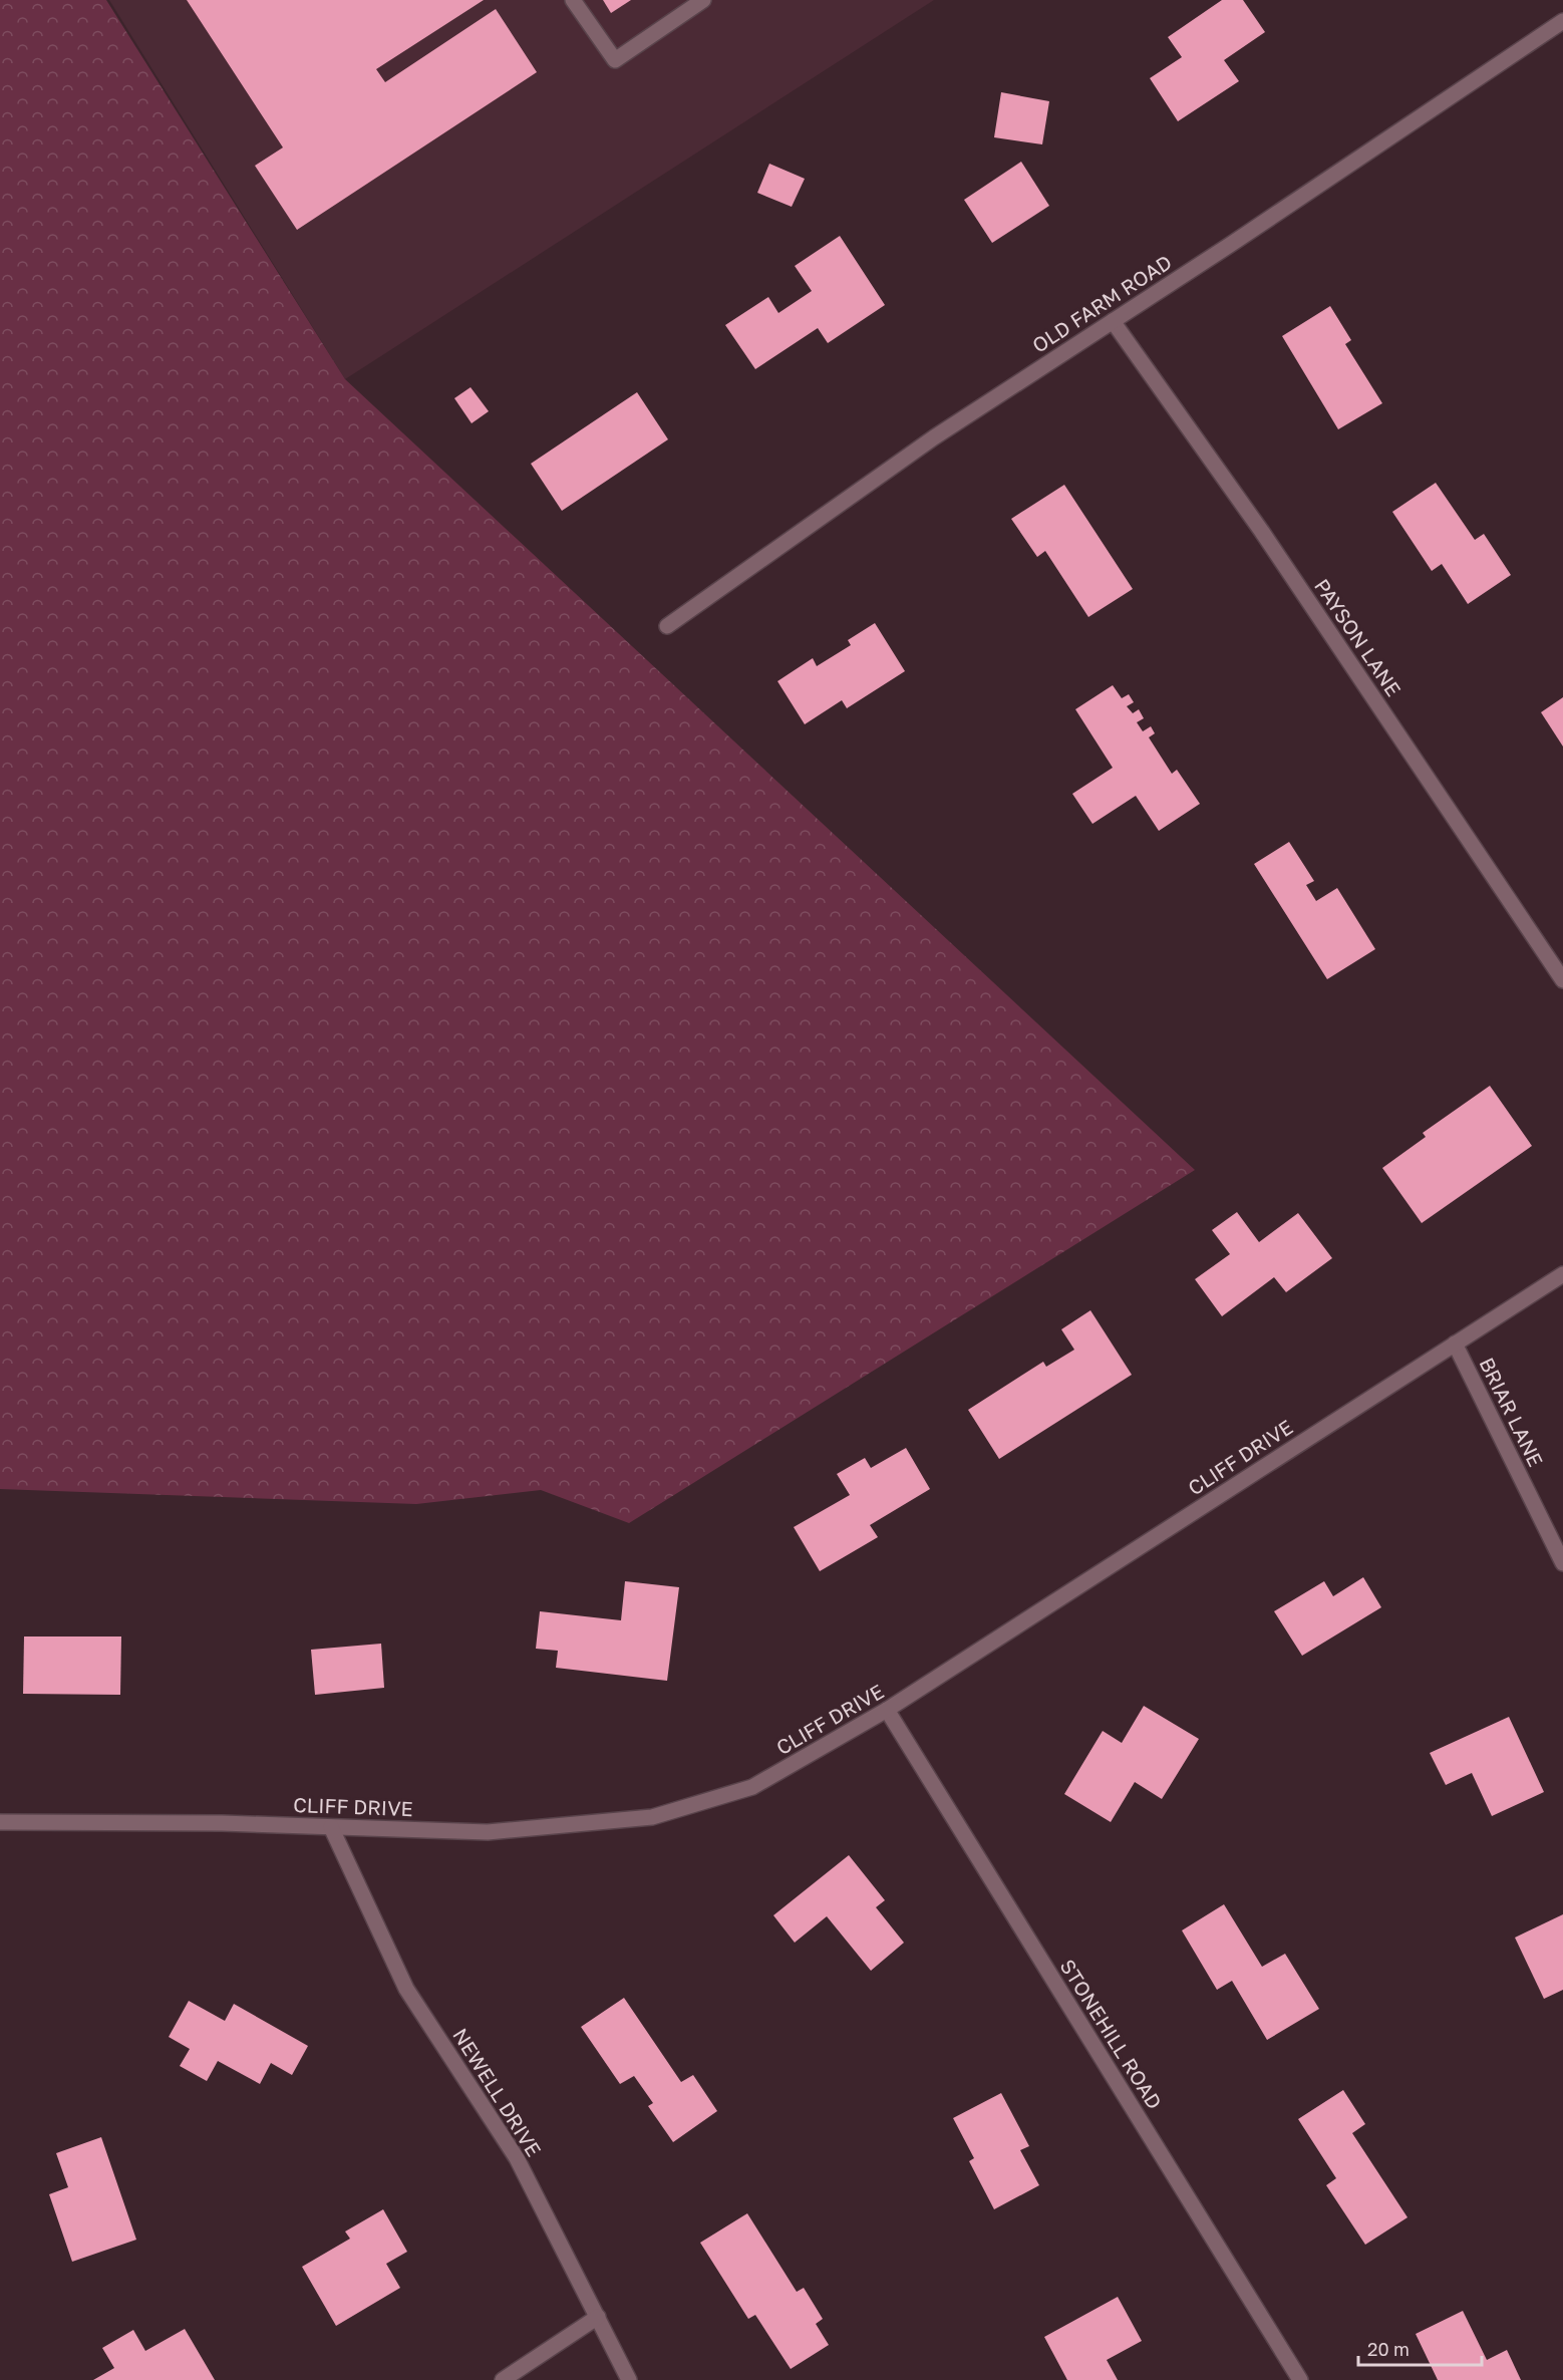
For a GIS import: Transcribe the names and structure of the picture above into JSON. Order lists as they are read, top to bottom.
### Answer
{
  "streets": {
    "street": [
      "OLD FARM ROAD",
      "PAYSON LANE",
      "BRIAR LANE",
      "CLIFF DRIVE",
      "STONEHILL ROAD",
      "NEWELL DRIVE"
    ]
  },
  "crossings": [
    ["OLD FARM ROAD", "PAYSON LANE"],
    ["BRIAR LANE", "CLIFF DRIVE"],
    ["CLIFF DRIVE", "STONEHILL ROAD"],
    ["CLIFF DRIVE", "NEWELL DRIVE"]
  ],
  "scale_bar": "20 m"
}
